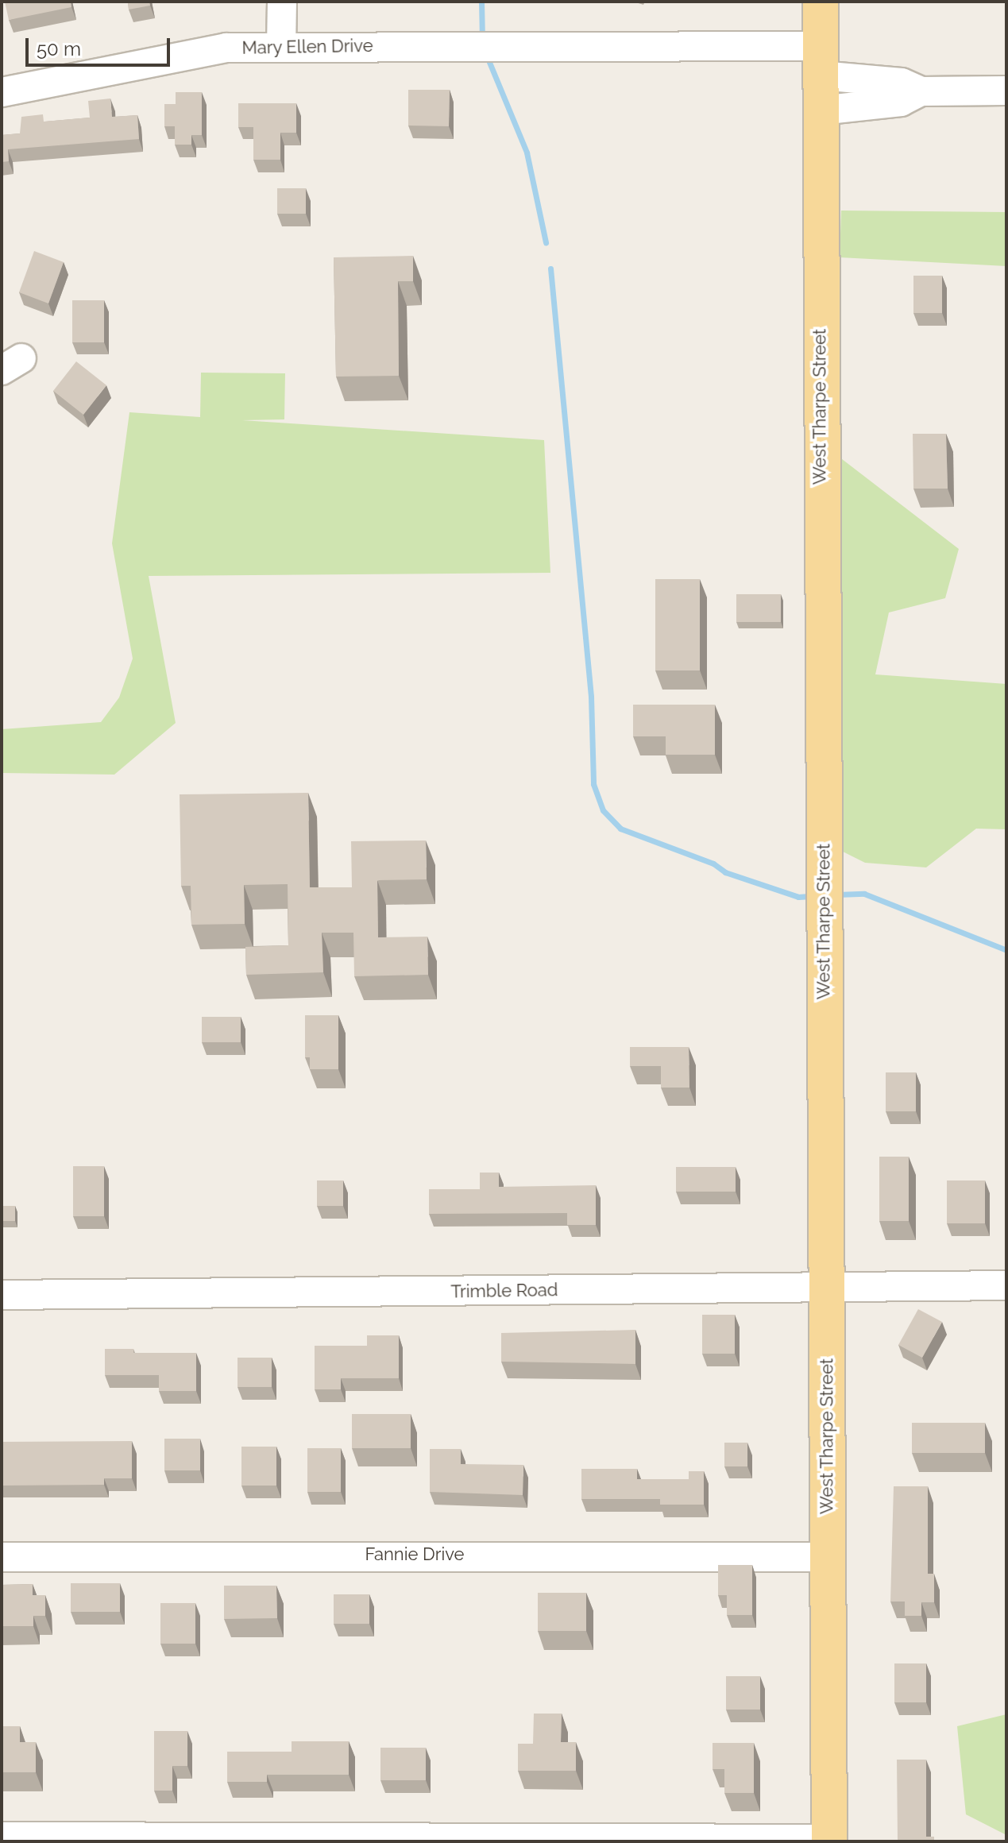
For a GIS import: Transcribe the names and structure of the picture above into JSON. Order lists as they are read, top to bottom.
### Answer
{
  "streets": {
    "main road": ["West Tharpe Street"],
    "street": ["Mary Ellen Drive", "Trimble Road", "Fannie Drive"]
  },
  "crossings": [
    ["Mary Ellen Drive", "West Tharpe Street"],
    ["West Tharpe Street", "Trimble Road"],
    ["West Tharpe Street", "Fannie Drive"]
  ],
  "scale_bar": "50 m"
}
